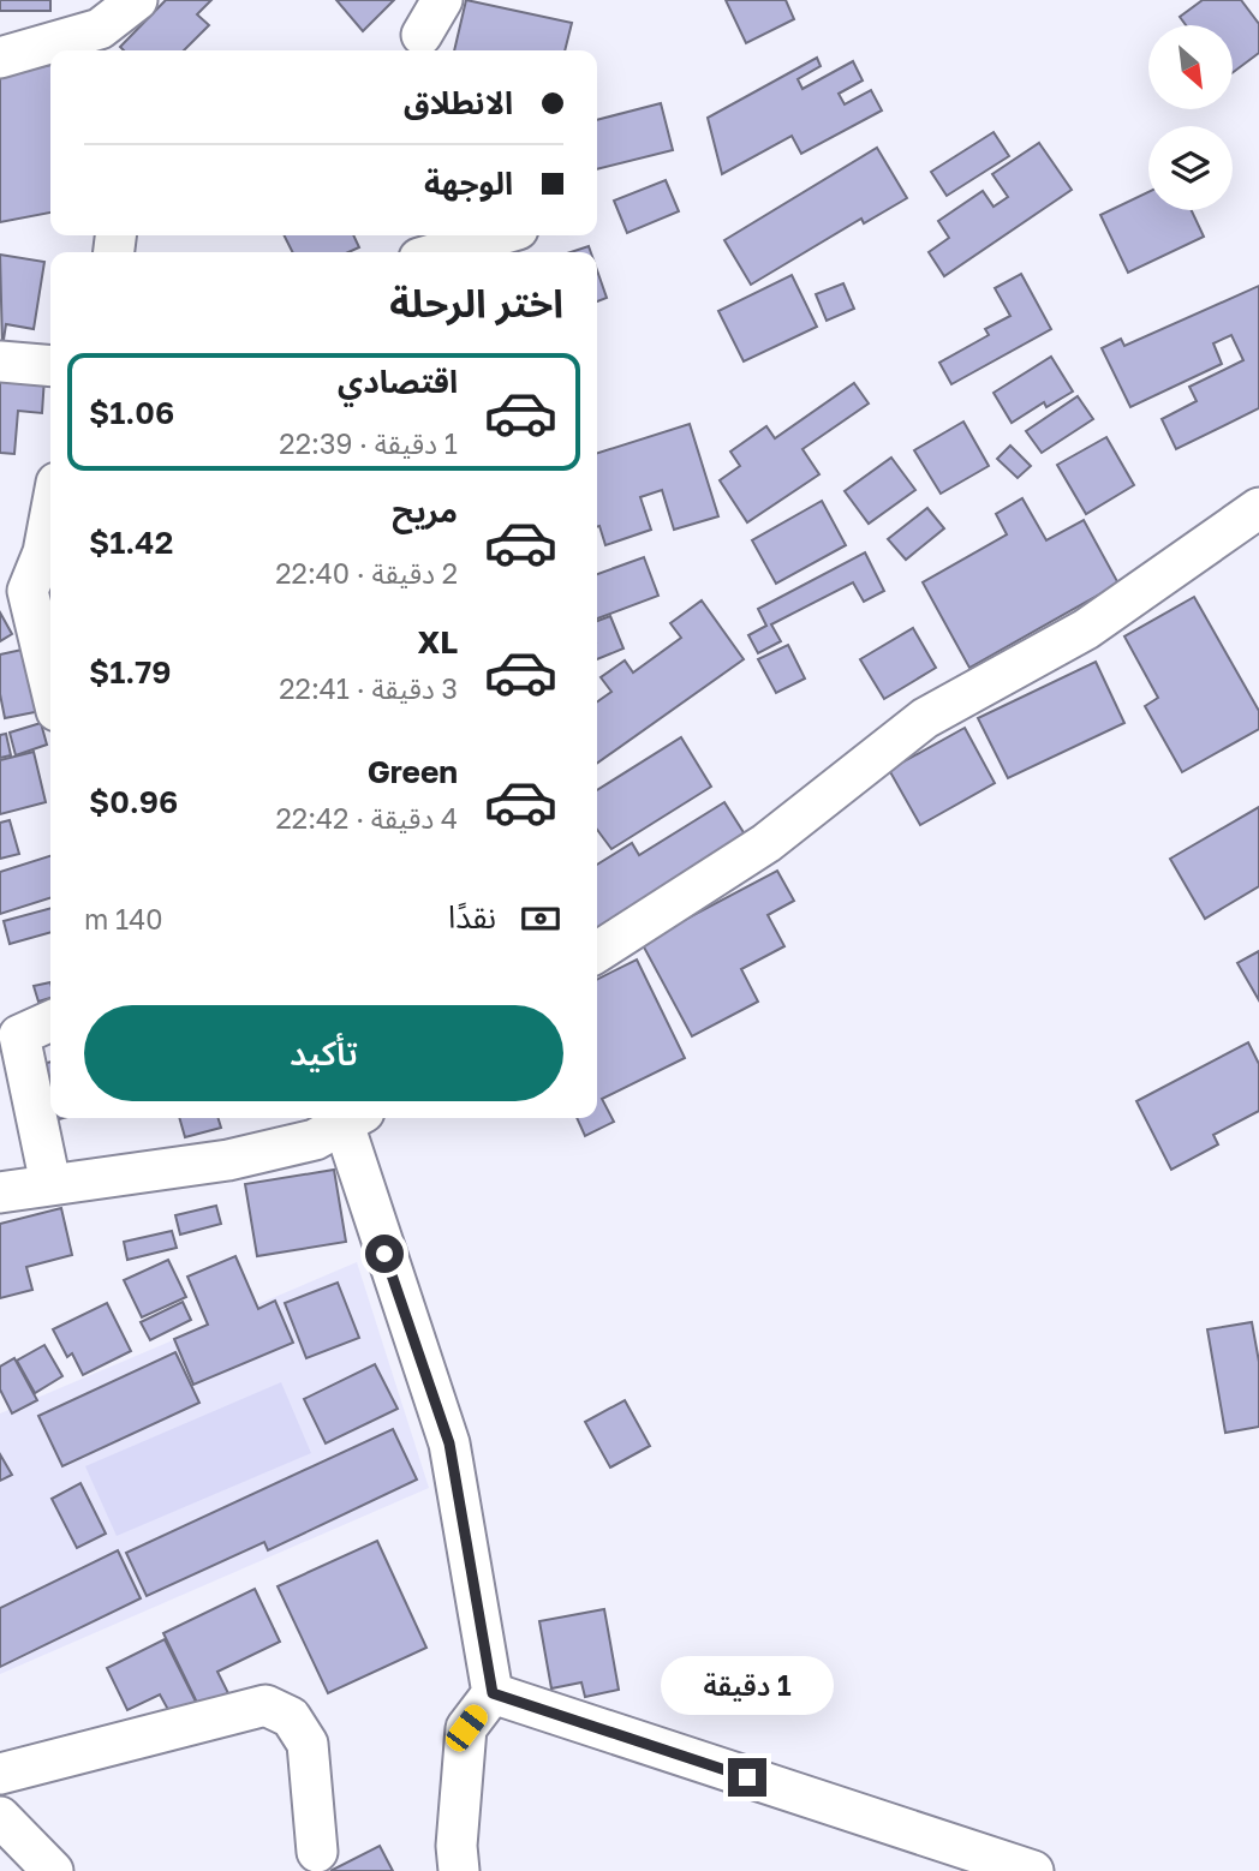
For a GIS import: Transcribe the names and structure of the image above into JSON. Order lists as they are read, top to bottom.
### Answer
{
  "north": "bottom right",
  "page": {
    "banner": ["الانطلاق", "الوجهة"],
    "heading": "اختر الرحلة",
    "list": [
      {
        "name": "اقتصادي",
        "note": "1 دقيقة · 22:39",
        "value": "$1.06"
      },
      {
        "name": "مريح",
        "note": "2 دقيقة · 22:40",
        "value": "$1.42"
      },
      {
        "name": "XL",
        "note": "3 دقيقة · 22:41",
        "value": "$1.79"
      },
      {
        "name": "Green",
        "note": "4 دقيقة · 22:42",
        "value": "$0.96"
      }
    ],
    "pay": ["نقدًا", "140 m"],
    "buttons": "تأكيد",
    "bubble": "1 دقيقة"
  }
}
